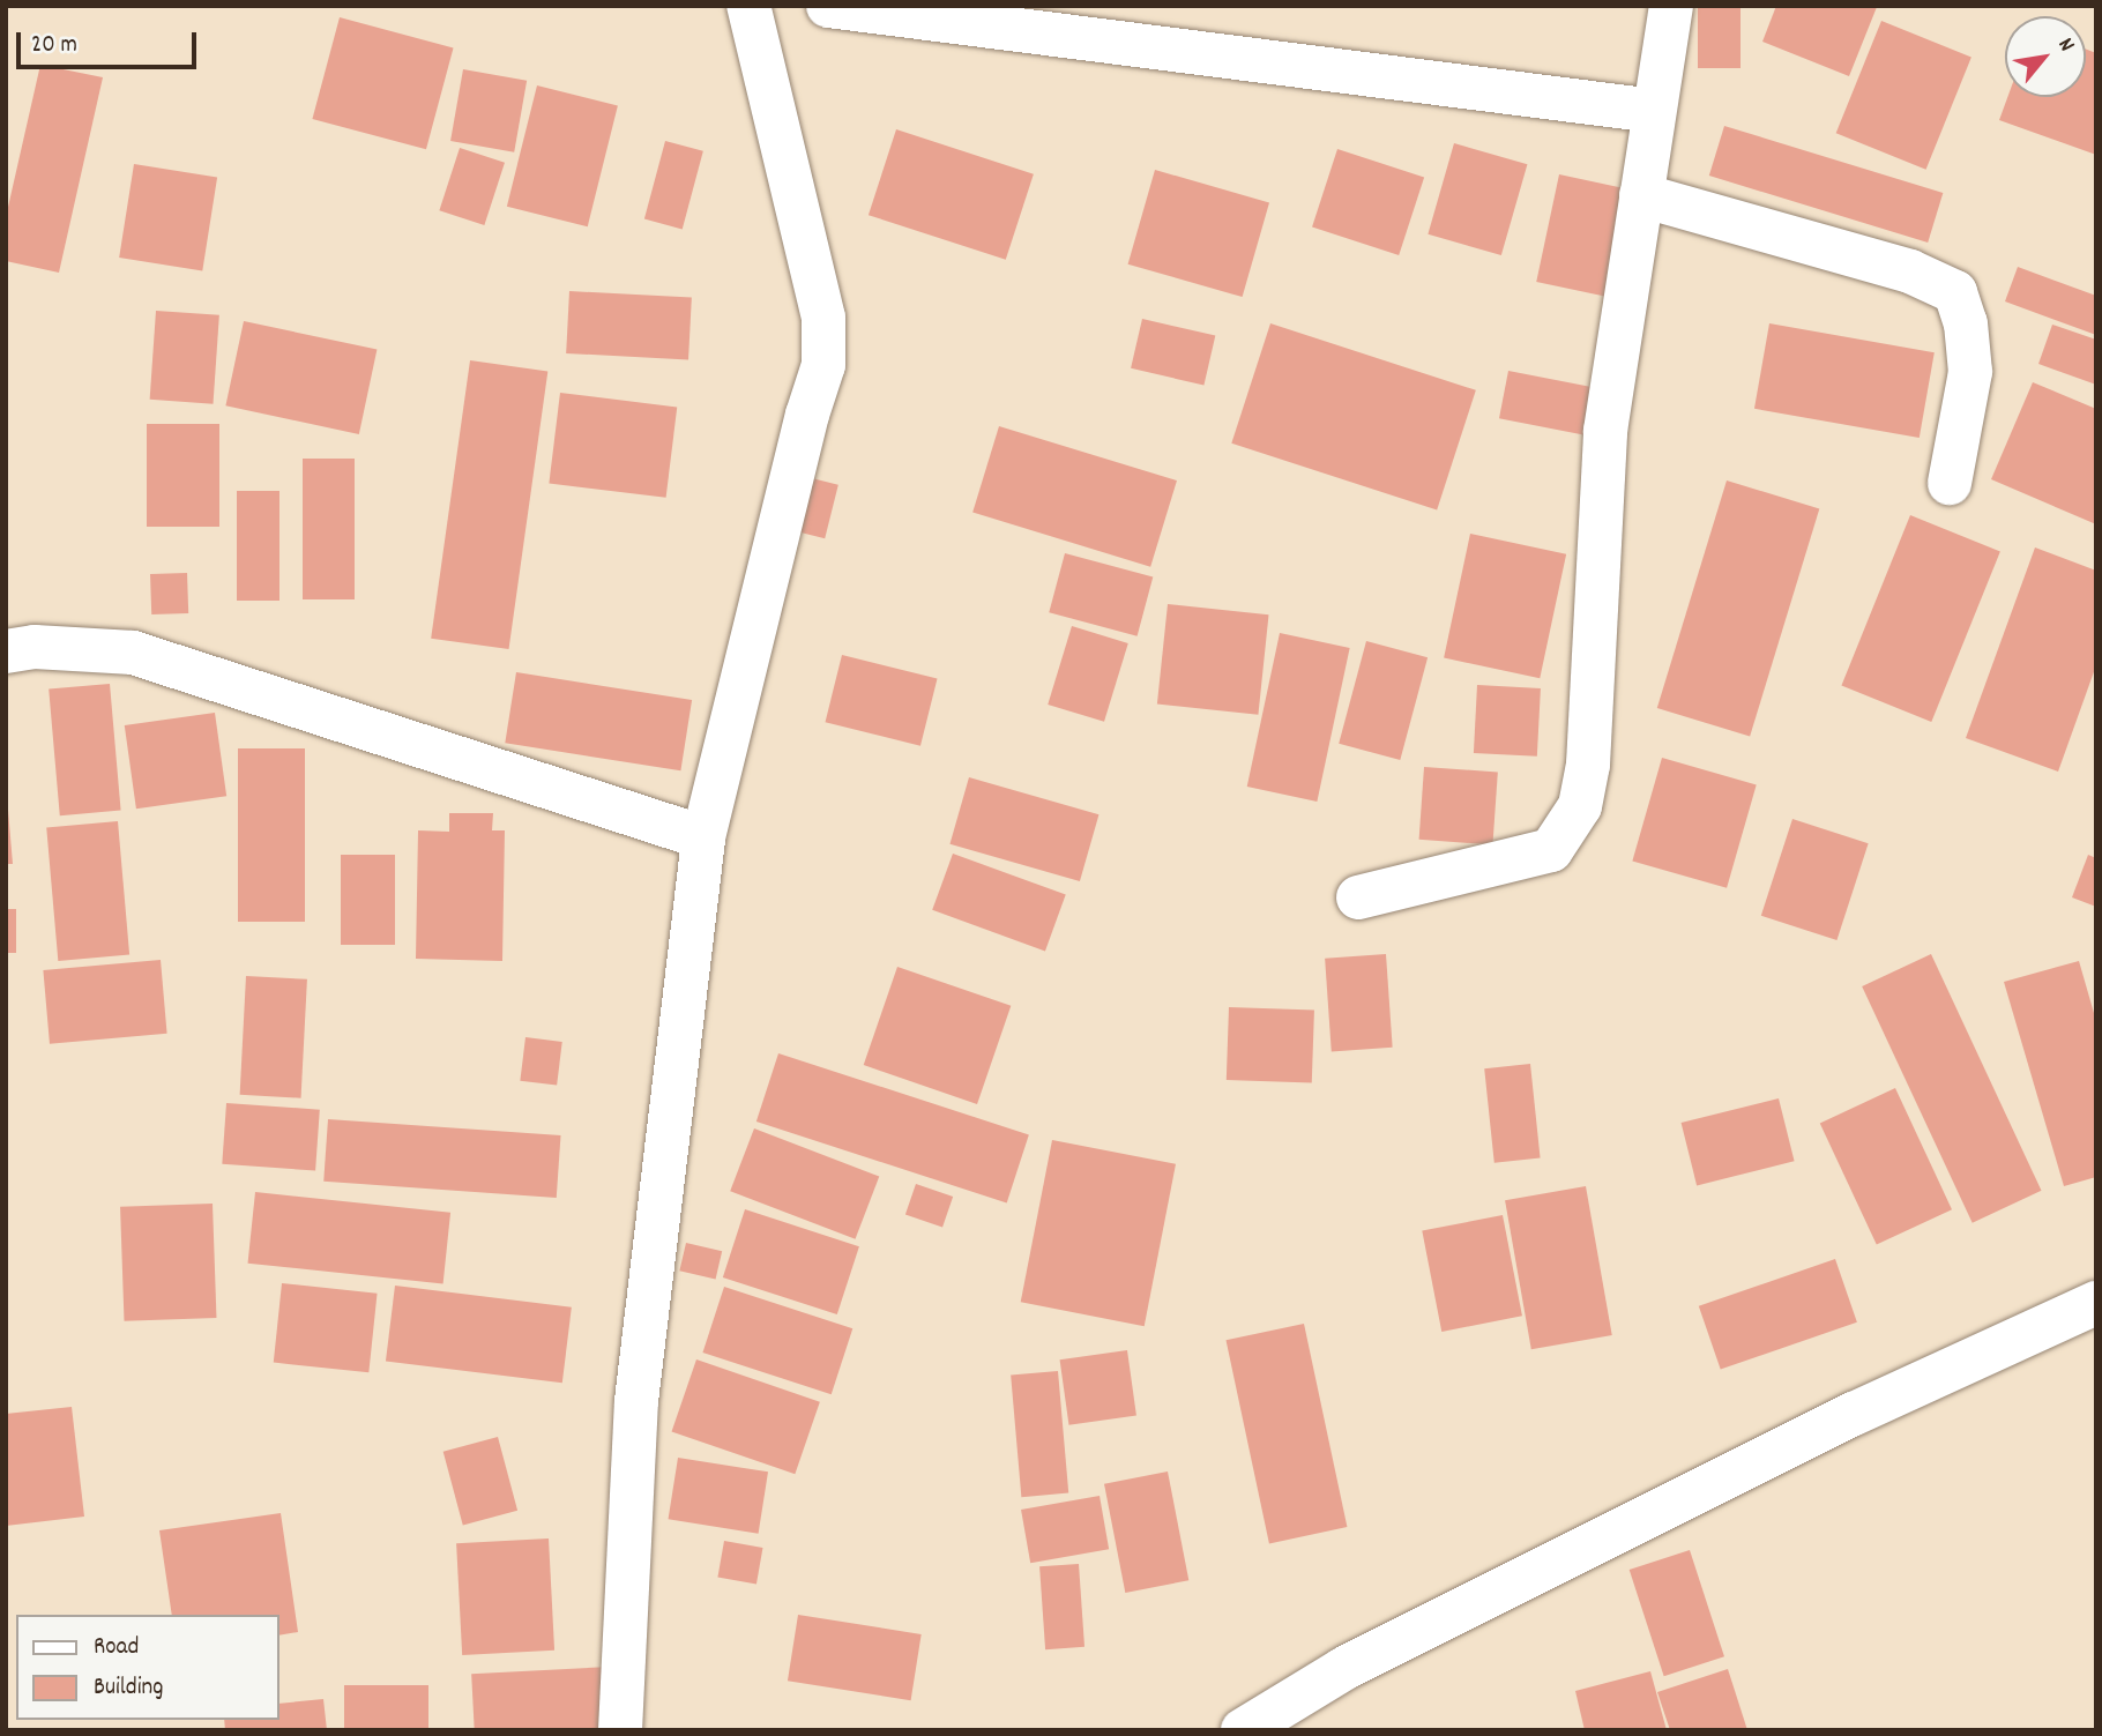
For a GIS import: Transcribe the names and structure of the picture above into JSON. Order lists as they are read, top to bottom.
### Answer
{
  "legend": ["Road", "Building"],
  "scale_bar": "20 m",
  "north": "top right"
}
